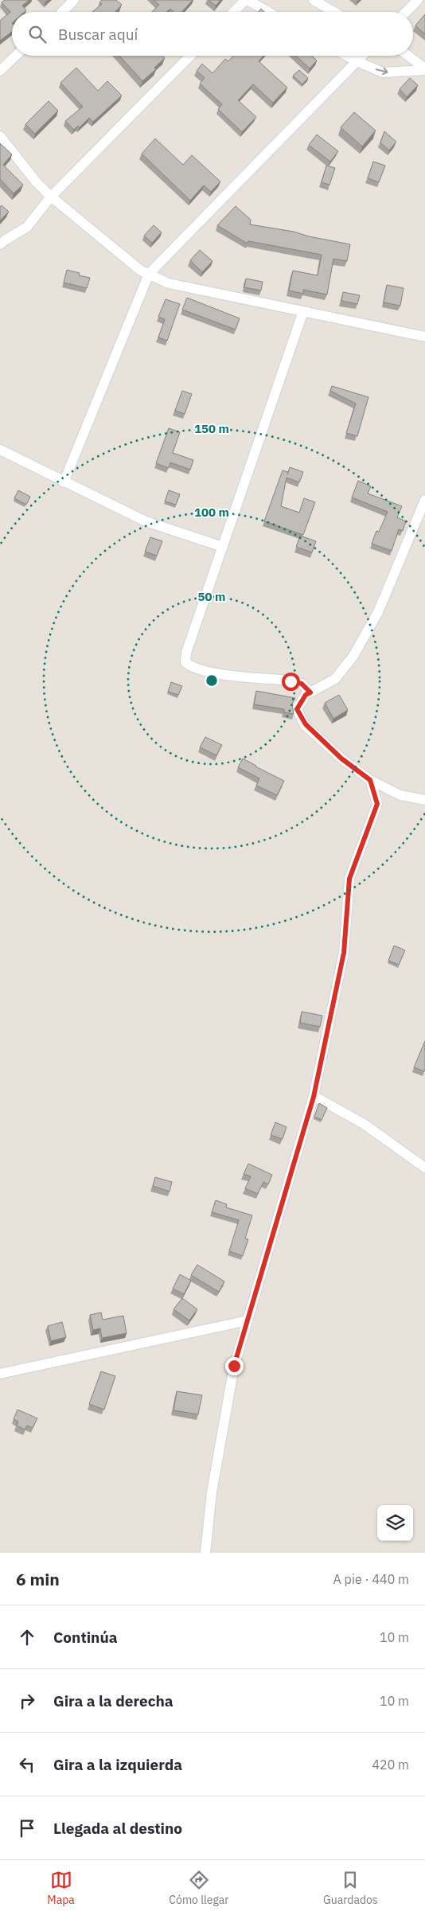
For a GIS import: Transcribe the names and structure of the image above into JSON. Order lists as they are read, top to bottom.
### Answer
{
  "page": {
    "search": "Buscar aquí",
    "heading": ["6 min", "A pie · 440 m"],
    "list": [
      ["Continúa", "10 m"],
      ["Gira a la derecha", "10 m"],
      ["Gira a la izquierda", "420 m"],
      "Llegada al destino"
    ],
    "nav": ["Mapa", "Cómo llegar", "Guardados"]
  },
  "rings": ["150 m", "100 m", "50 m"]
}
